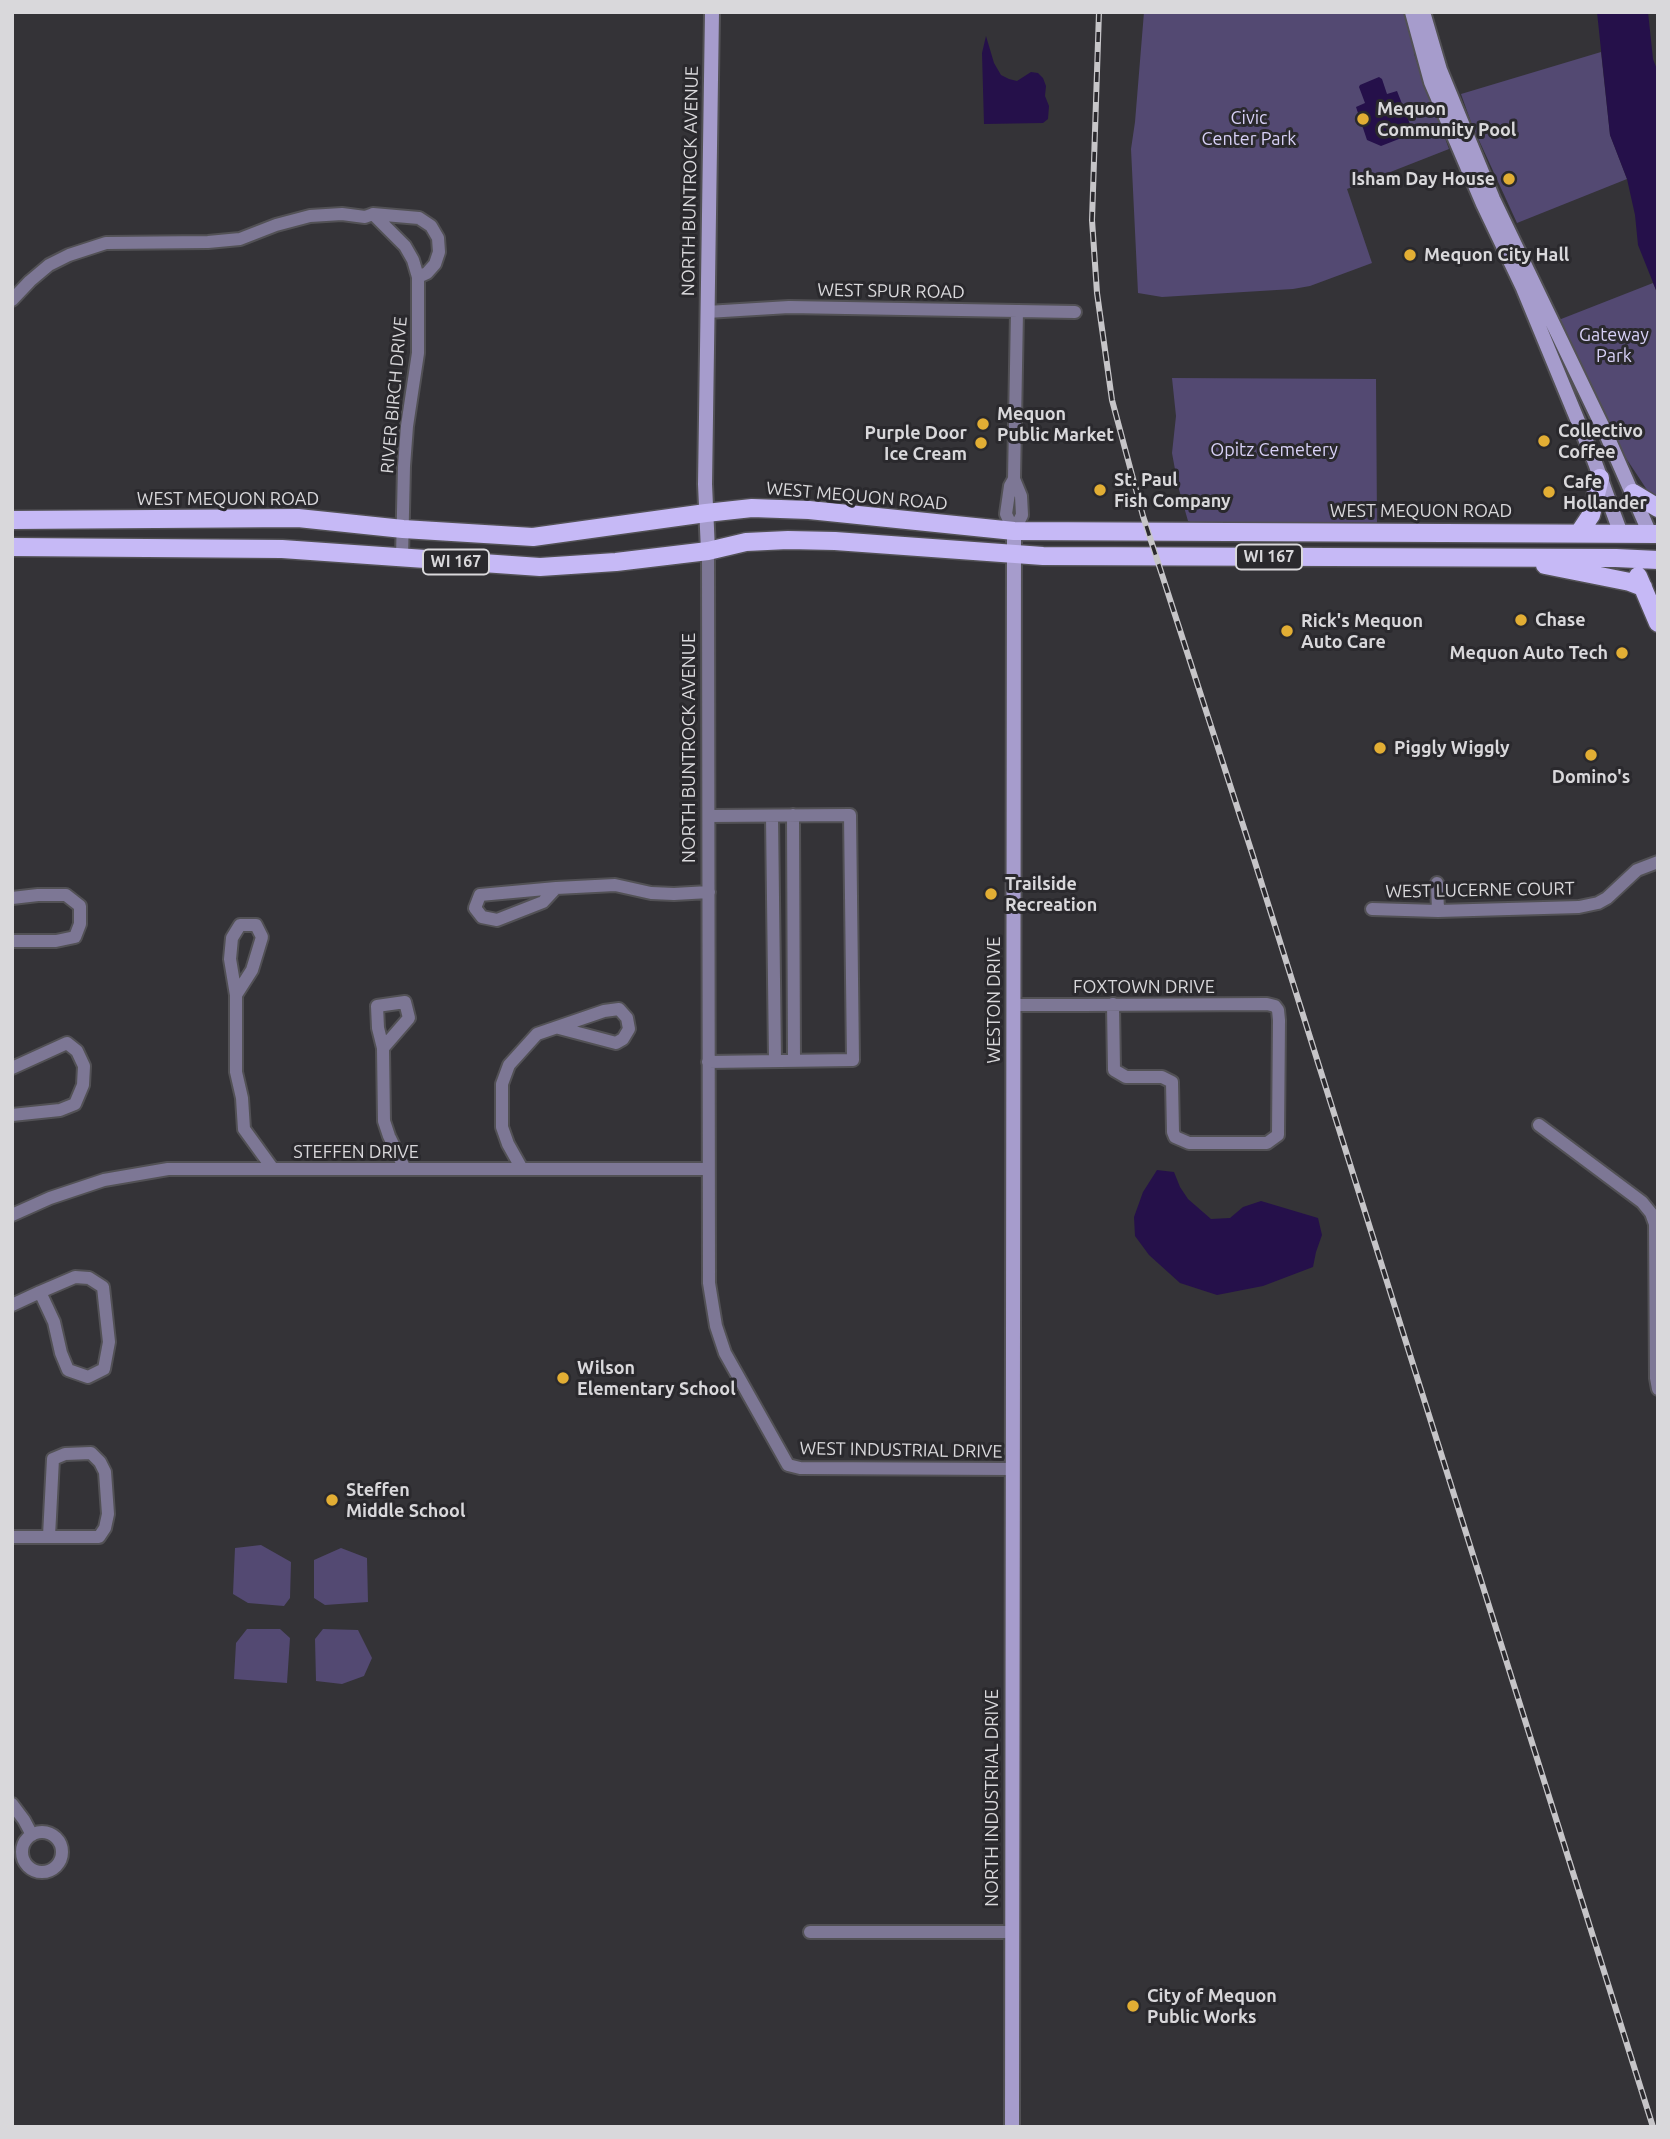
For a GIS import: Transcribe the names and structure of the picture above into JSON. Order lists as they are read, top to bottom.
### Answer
{
  "streets": {
    "main road": ["WEST MEQUON ROAD", "WI 167"],
    "street": [
      "NORTH BUNTROCK AVENUE",
      "WEST SPUR ROAD",
      "RIVER BIRCH DRIVE",
      "WEST LUCERNE COURT",
      "FOXTOWN DRIVE",
      "WESTON DRIVE",
      "STEFFEN DRIVE",
      "WEST INDUSTRIAL DRIVE",
      "NORTH INDUSTRIAL DRIVE"
    ]
  },
  "crossings": [
    ["NORTH BUNTROCK AVENUE", "WEST SPUR ROAD"],
    ["NORTH BUNTROCK AVENUE", "WEST MEQUON ROAD"],
    ["NORTH BUNTROCK AVENUE", "WI 167"],
    ["NORTH BUNTROCK AVENUE", "STEFFEN DRIVE"],
    ["NORTH BUNTROCK AVENUE", "WEST INDUSTRIAL DRIVE"],
    ["RIVER BIRCH DRIVE", "WEST MEQUON ROAD"],
    ["RIVER BIRCH DRIVE", "WI 167"],
    ["WEST MEQUON ROAD", "WESTON DRIVE"],
    ["WI 167", "WESTON DRIVE"],
    ["FOXTOWN DRIVE", "WESTON DRIVE"],
    ["WESTON DRIVE", "WEST INDUSTRIAL DRIVE"],
    ["WESTON DRIVE", "NORTH INDUSTRIAL DRIVE"],
    ["WEST INDUSTRIAL DRIVE", "NORTH INDUSTRIAL DRIVE"]
  ],
  "parks": ["Civic Center Park", "Gateway Park", "Opitz Cemetery"],
  "places": [
    "Mequon Community Pool",
    "Isham Day House",
    "Mequon City Hall",
    "Mequon Public Market",
    "Collectivo Coffee",
    "Purple Door Ice Cream",
    "St. Paul Fish Company",
    "Cafe Hollander",
    "Chase",
    "Rick's Mequon Auto Care",
    "Mequon Auto Tech",
    "Piggly Wiggly",
    "Domino's",
    "Trailside Recreation",
    "Wilson Elementary School",
    "Steffen Middle School",
    "City of Mequon Public Works"
  ]
}
